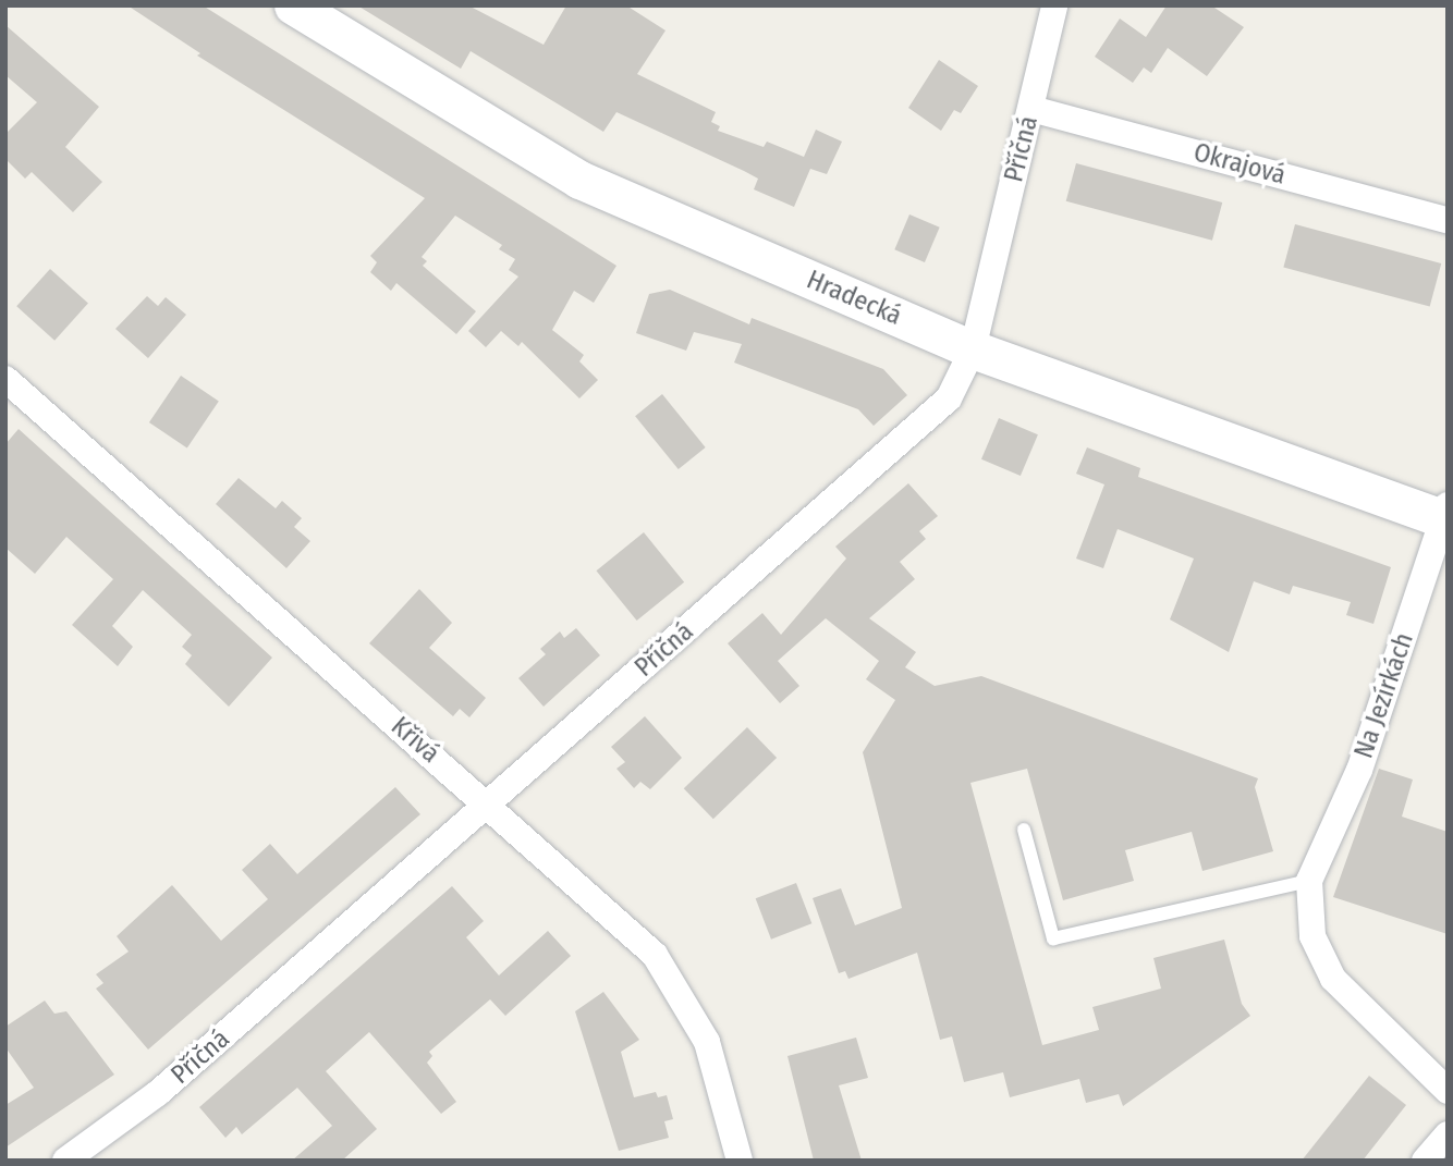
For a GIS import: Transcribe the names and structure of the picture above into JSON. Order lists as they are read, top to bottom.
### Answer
{
  "streets": {
    "street": [
      "Příčná",
      "Okrajová",
      "Hradecká",
      "Na Jezírkách",
      "Křivá"
    ]
  },
  "crossings": [
    ["Příčná", "Okrajová"],
    ["Příčná", "Hradecká"],
    ["Příčná", "Křivá"],
    ["Hradecká", "Na Jezírkách"]
  ]
}
